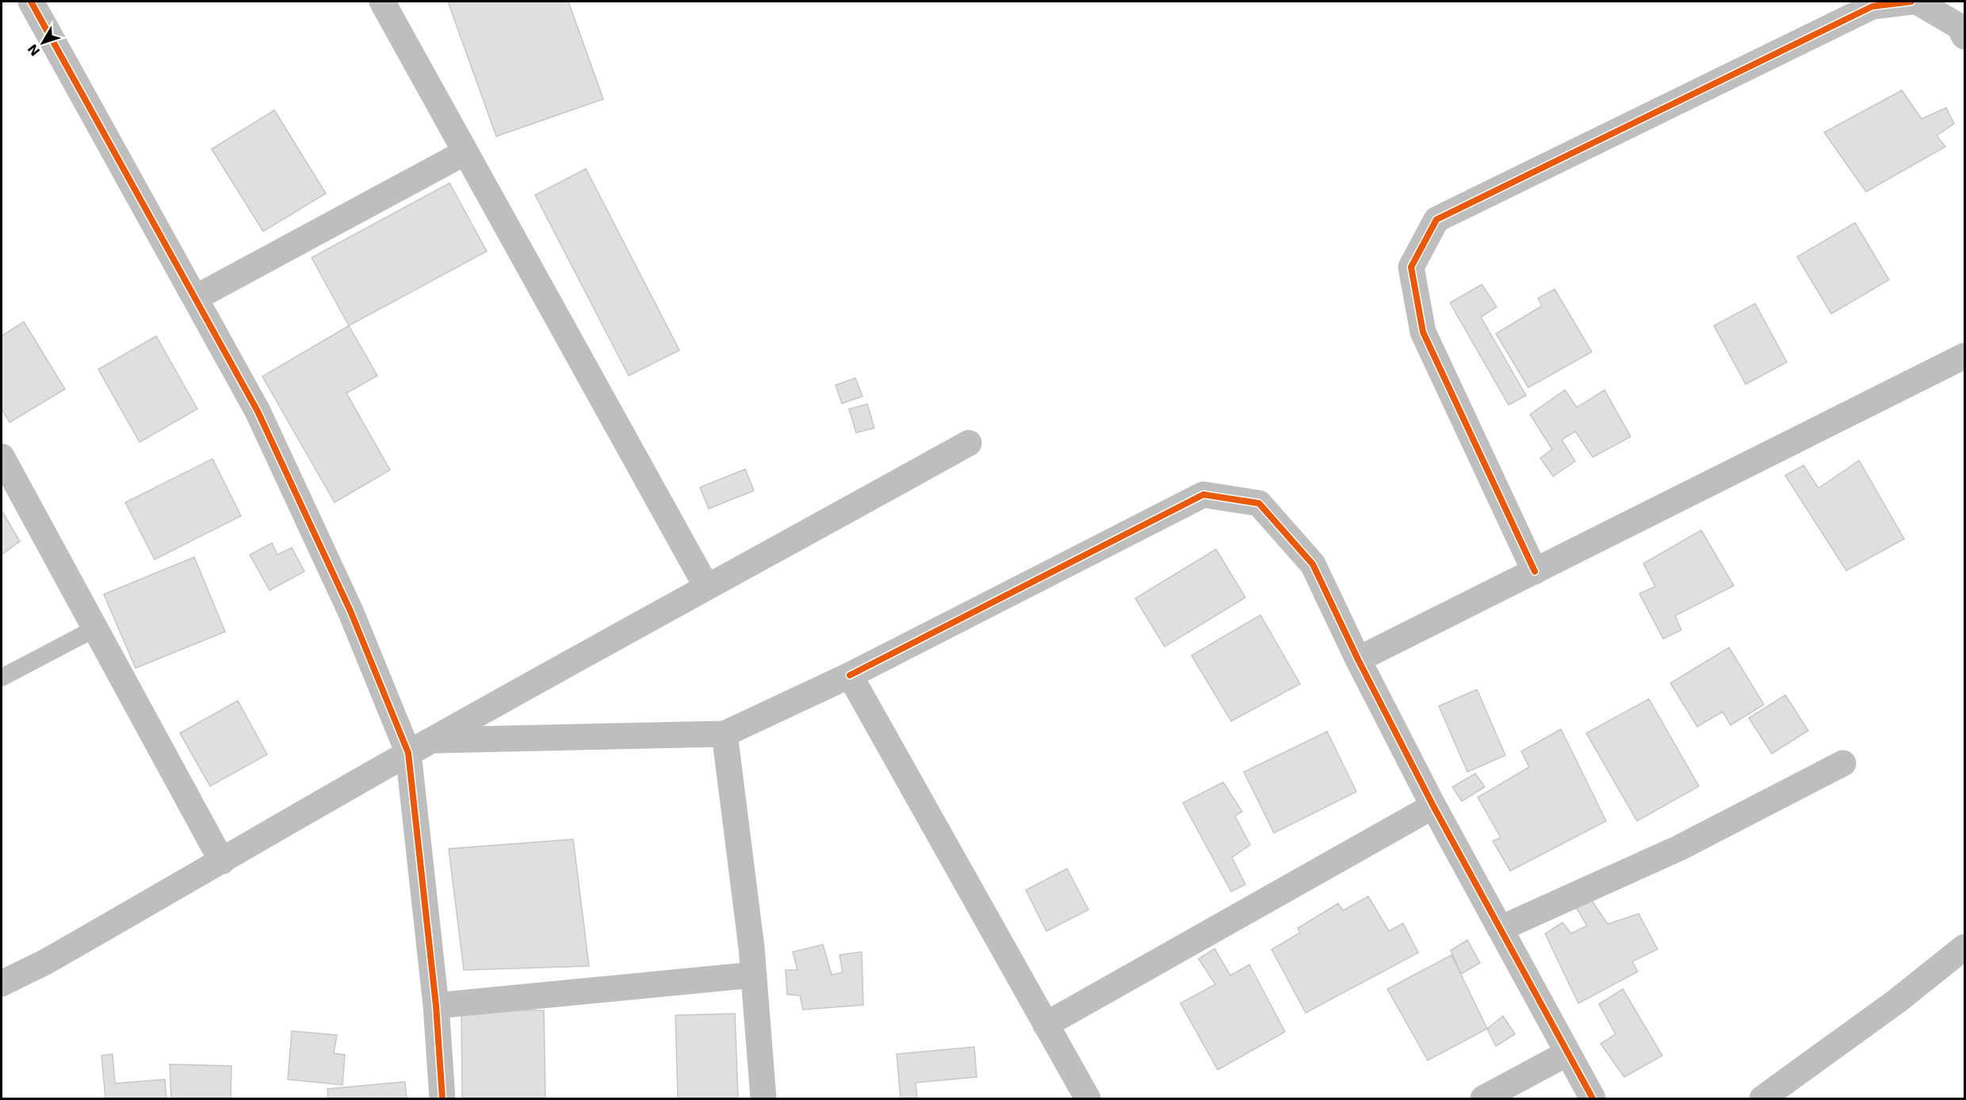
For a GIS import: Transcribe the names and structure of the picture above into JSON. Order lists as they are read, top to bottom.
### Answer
{
  "north": "bottom left"
}
